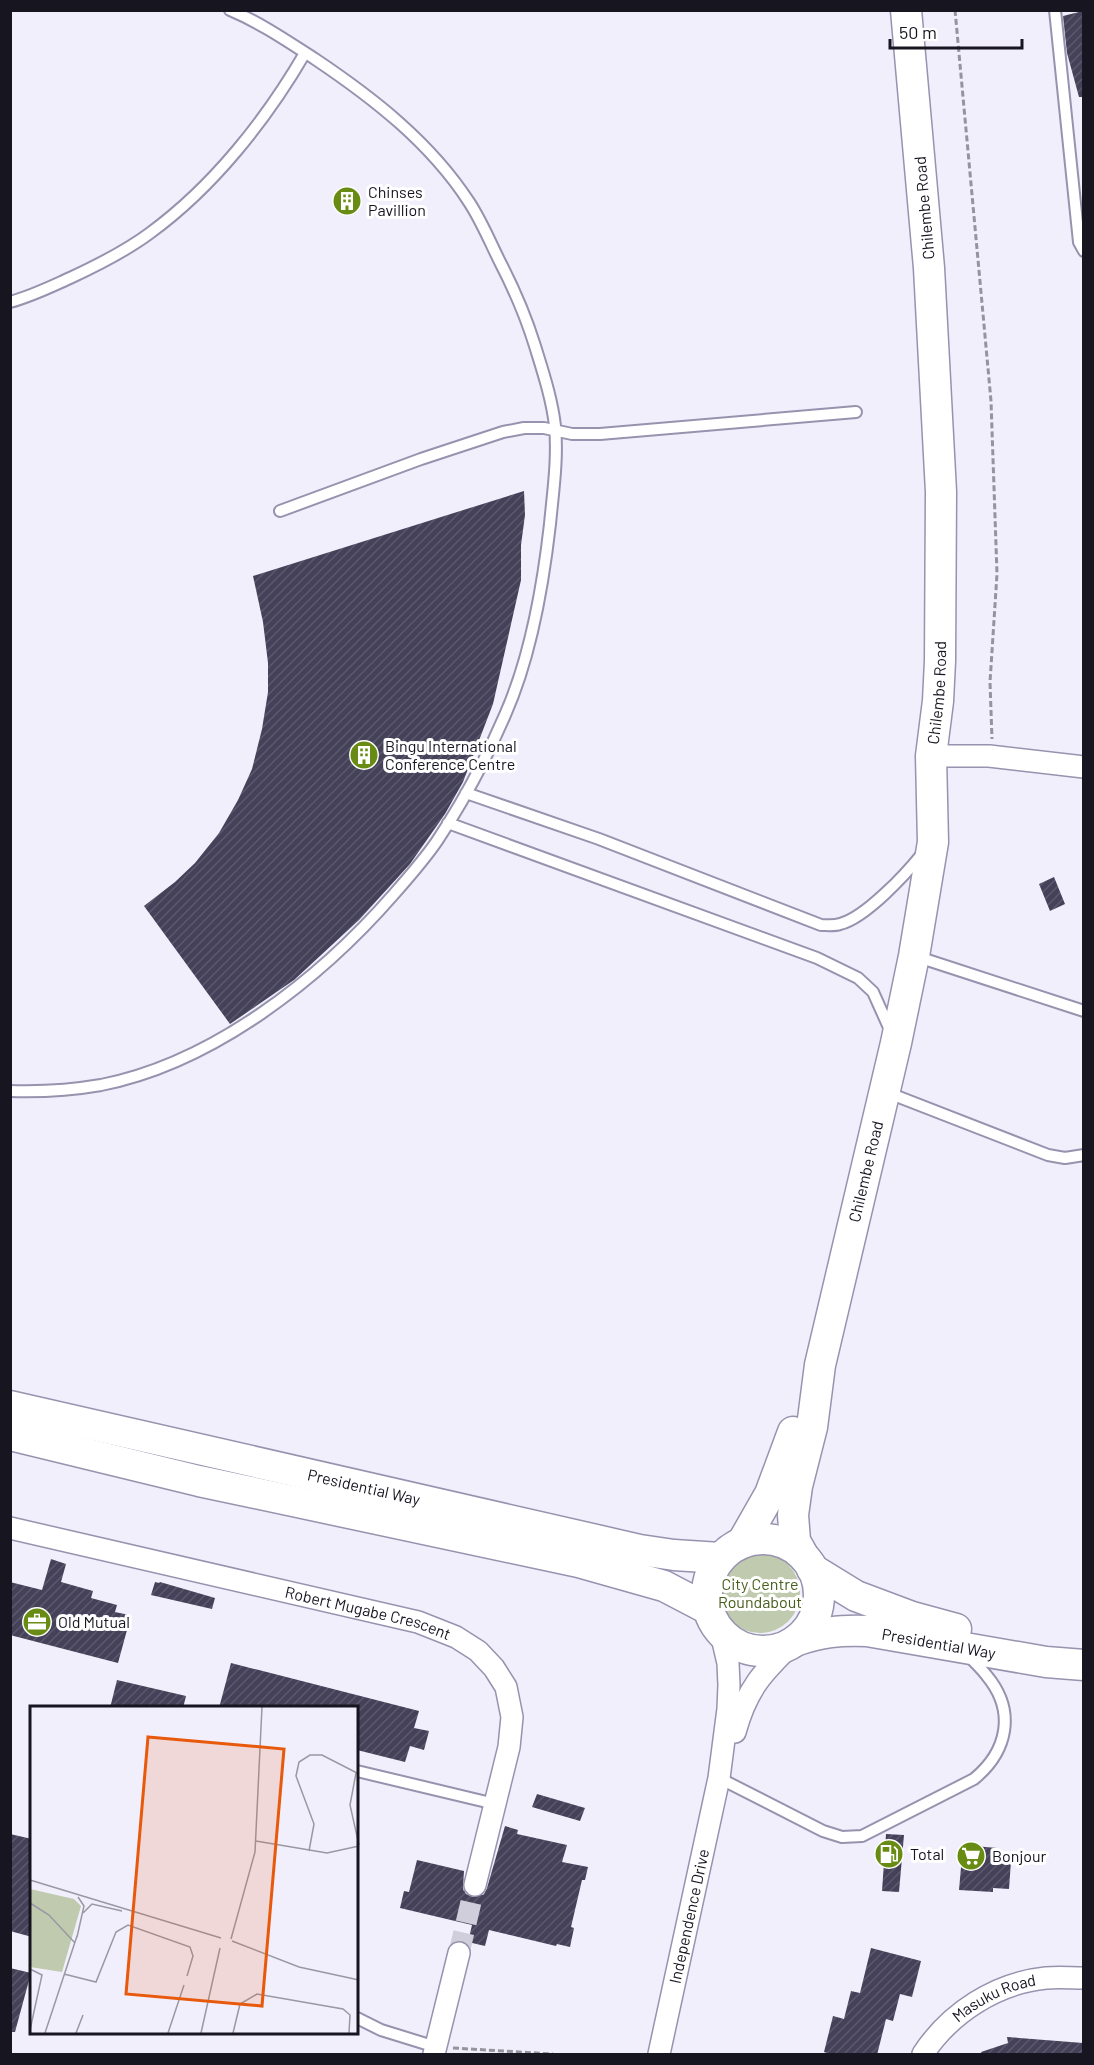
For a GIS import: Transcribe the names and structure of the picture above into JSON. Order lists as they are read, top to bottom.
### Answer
{
  "streets": {
    "main road": ["Chilembe Road", "Presidential Way"],
    "street": ["Robert Mugabe Crescent", "Independence Drive", "Masuku Road"]
  },
  "crossings": [
    ["Presidential Way", "Independence Drive"]
  ],
  "parks": ["City Centre Roundabout"],
  "places": {
    "building": ["Chinses Pavillion", "Bingu International Conference Centre"],
    "office": ["Old Mutual"],
    "fuel station": ["Total"],
    "supermarket": ["Bonjour"]
  },
  "scale_bar": "50 m"
}
